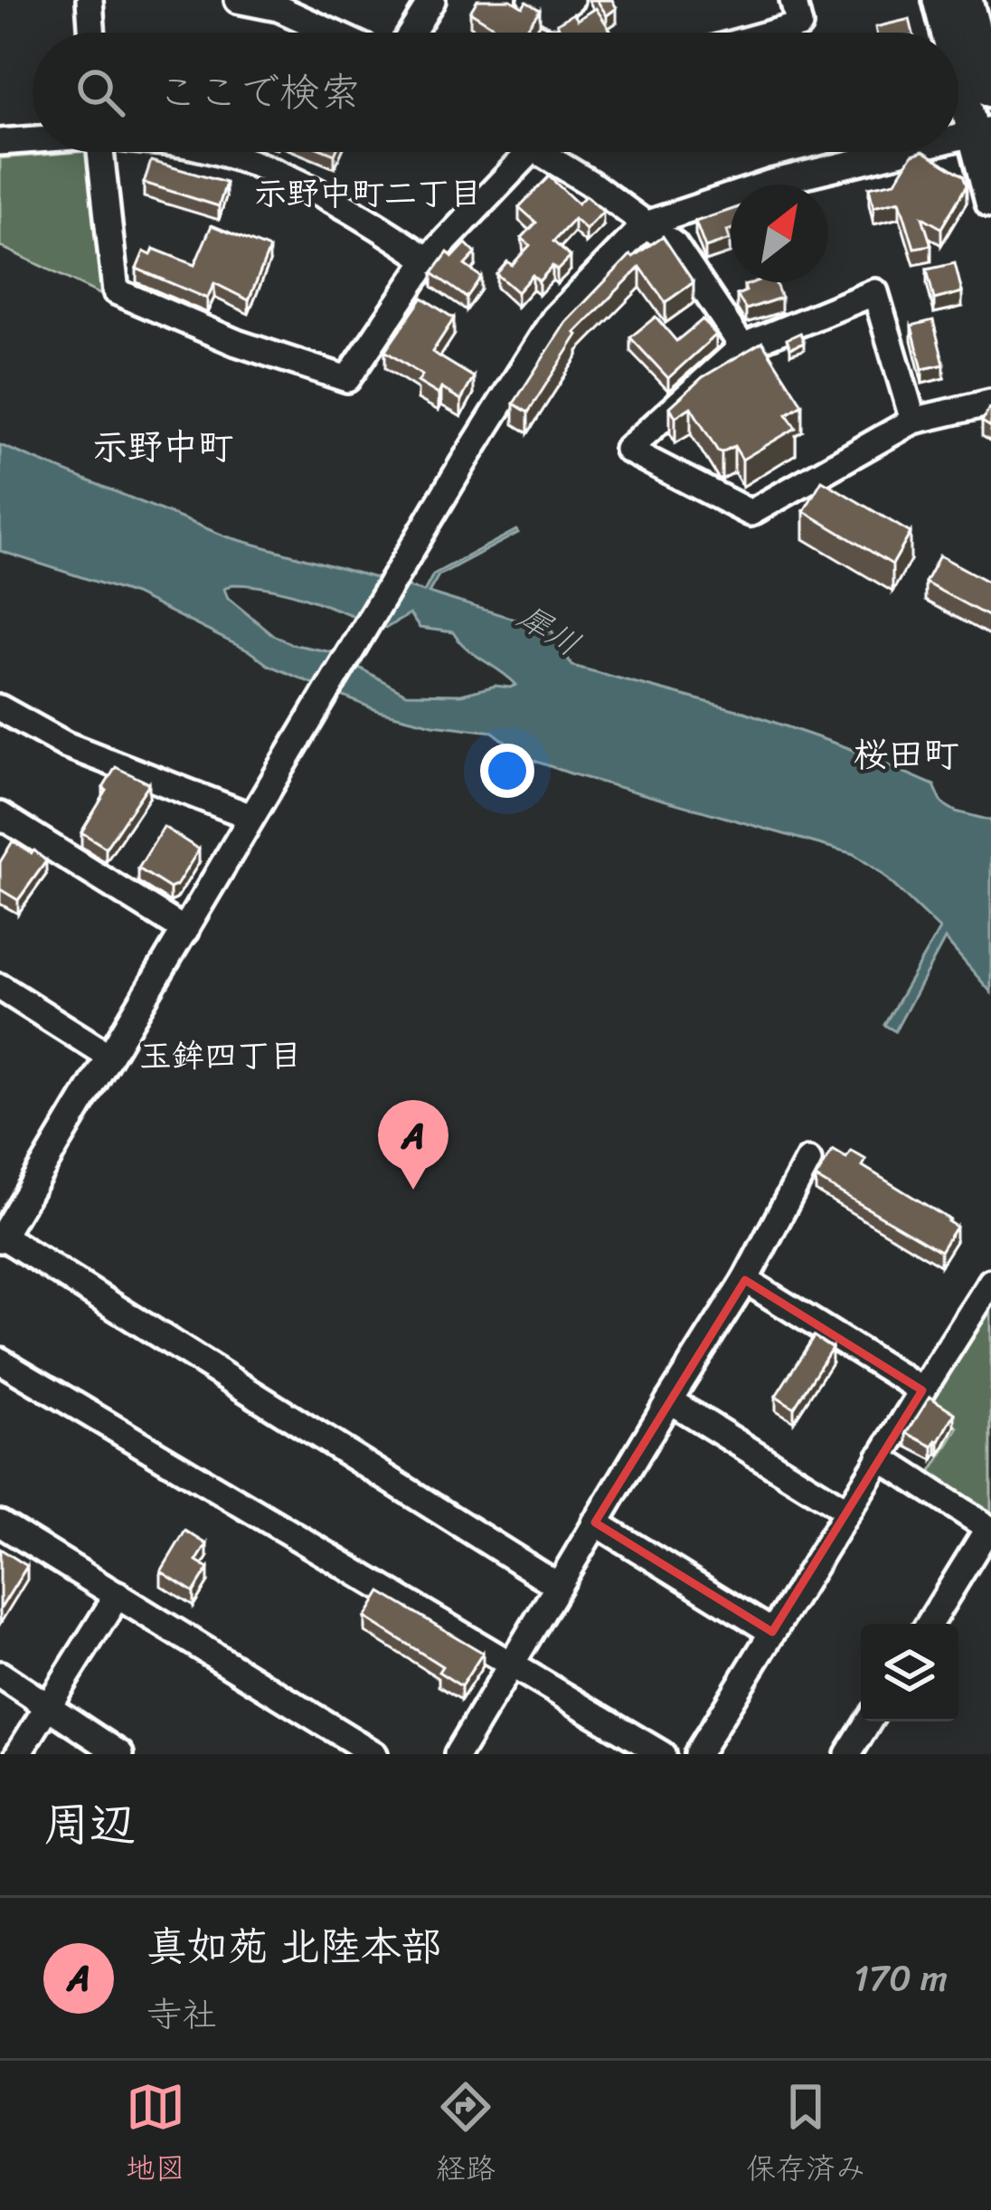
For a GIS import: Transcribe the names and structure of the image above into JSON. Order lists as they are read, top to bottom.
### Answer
{
  "districts": [
    "示野中町二丁目",
    "示野中町",
    "桜田町",
    "玉鉾四丁目"
  ],
  "water": ["犀川"],
  "north": "top right",
  "page": {
    "search": "ここで検索",
    "pins": "A",
    "heading": "周辺",
    "list": [
      {
        "mark": "A",
        "name": "真如苑 北陸本部",
        "note": "寺社",
        "value": "170 m"
      }
    ],
    "nav": ["地図", "経路", "保存済み"]
  }
}
